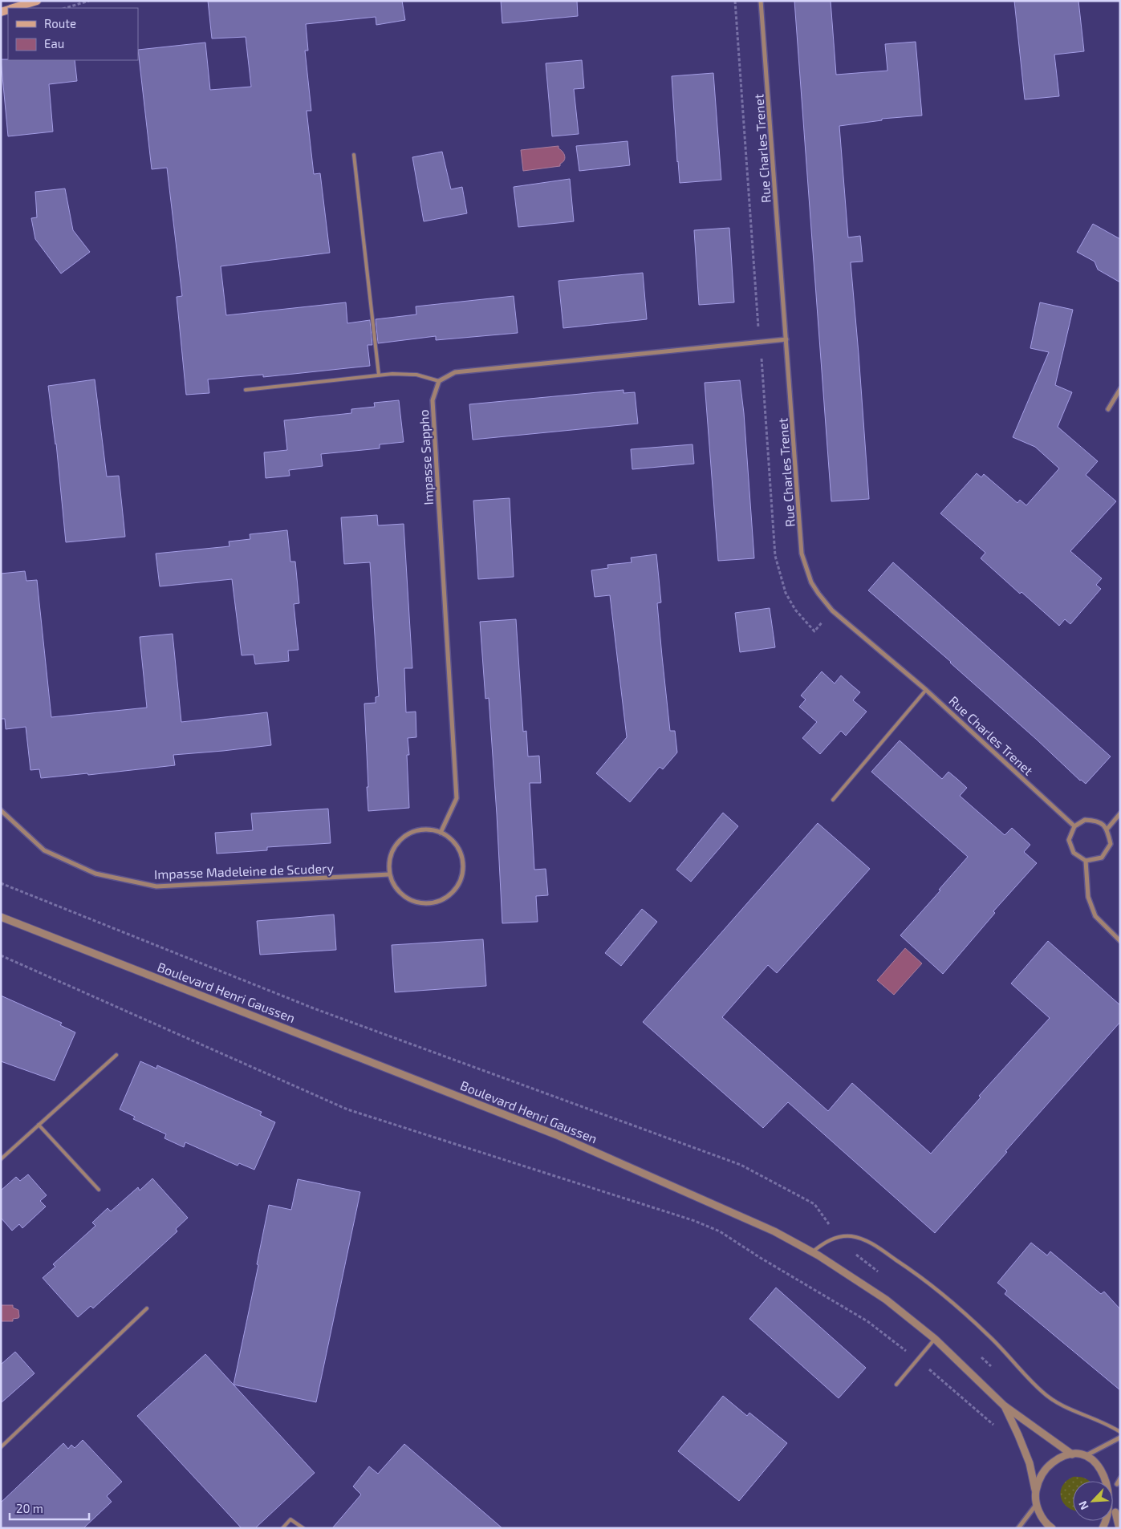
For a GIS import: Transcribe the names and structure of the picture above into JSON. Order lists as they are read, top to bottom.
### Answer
{
  "streets": {
    "street": [
      "Rue Charles Trenet",
      "Impasse Sappho",
      "Impasse Madeleine de Scudery",
      "Boulevard Henri Gaussen"
    ]
  },
  "crossings": [
    ["Impasse Sappho", "Impasse Madeleine de Scudery"]
  ],
  "legend": ["Route", "Eau"],
  "scale_bar": "20 m",
  "north": "bottom left"
}
